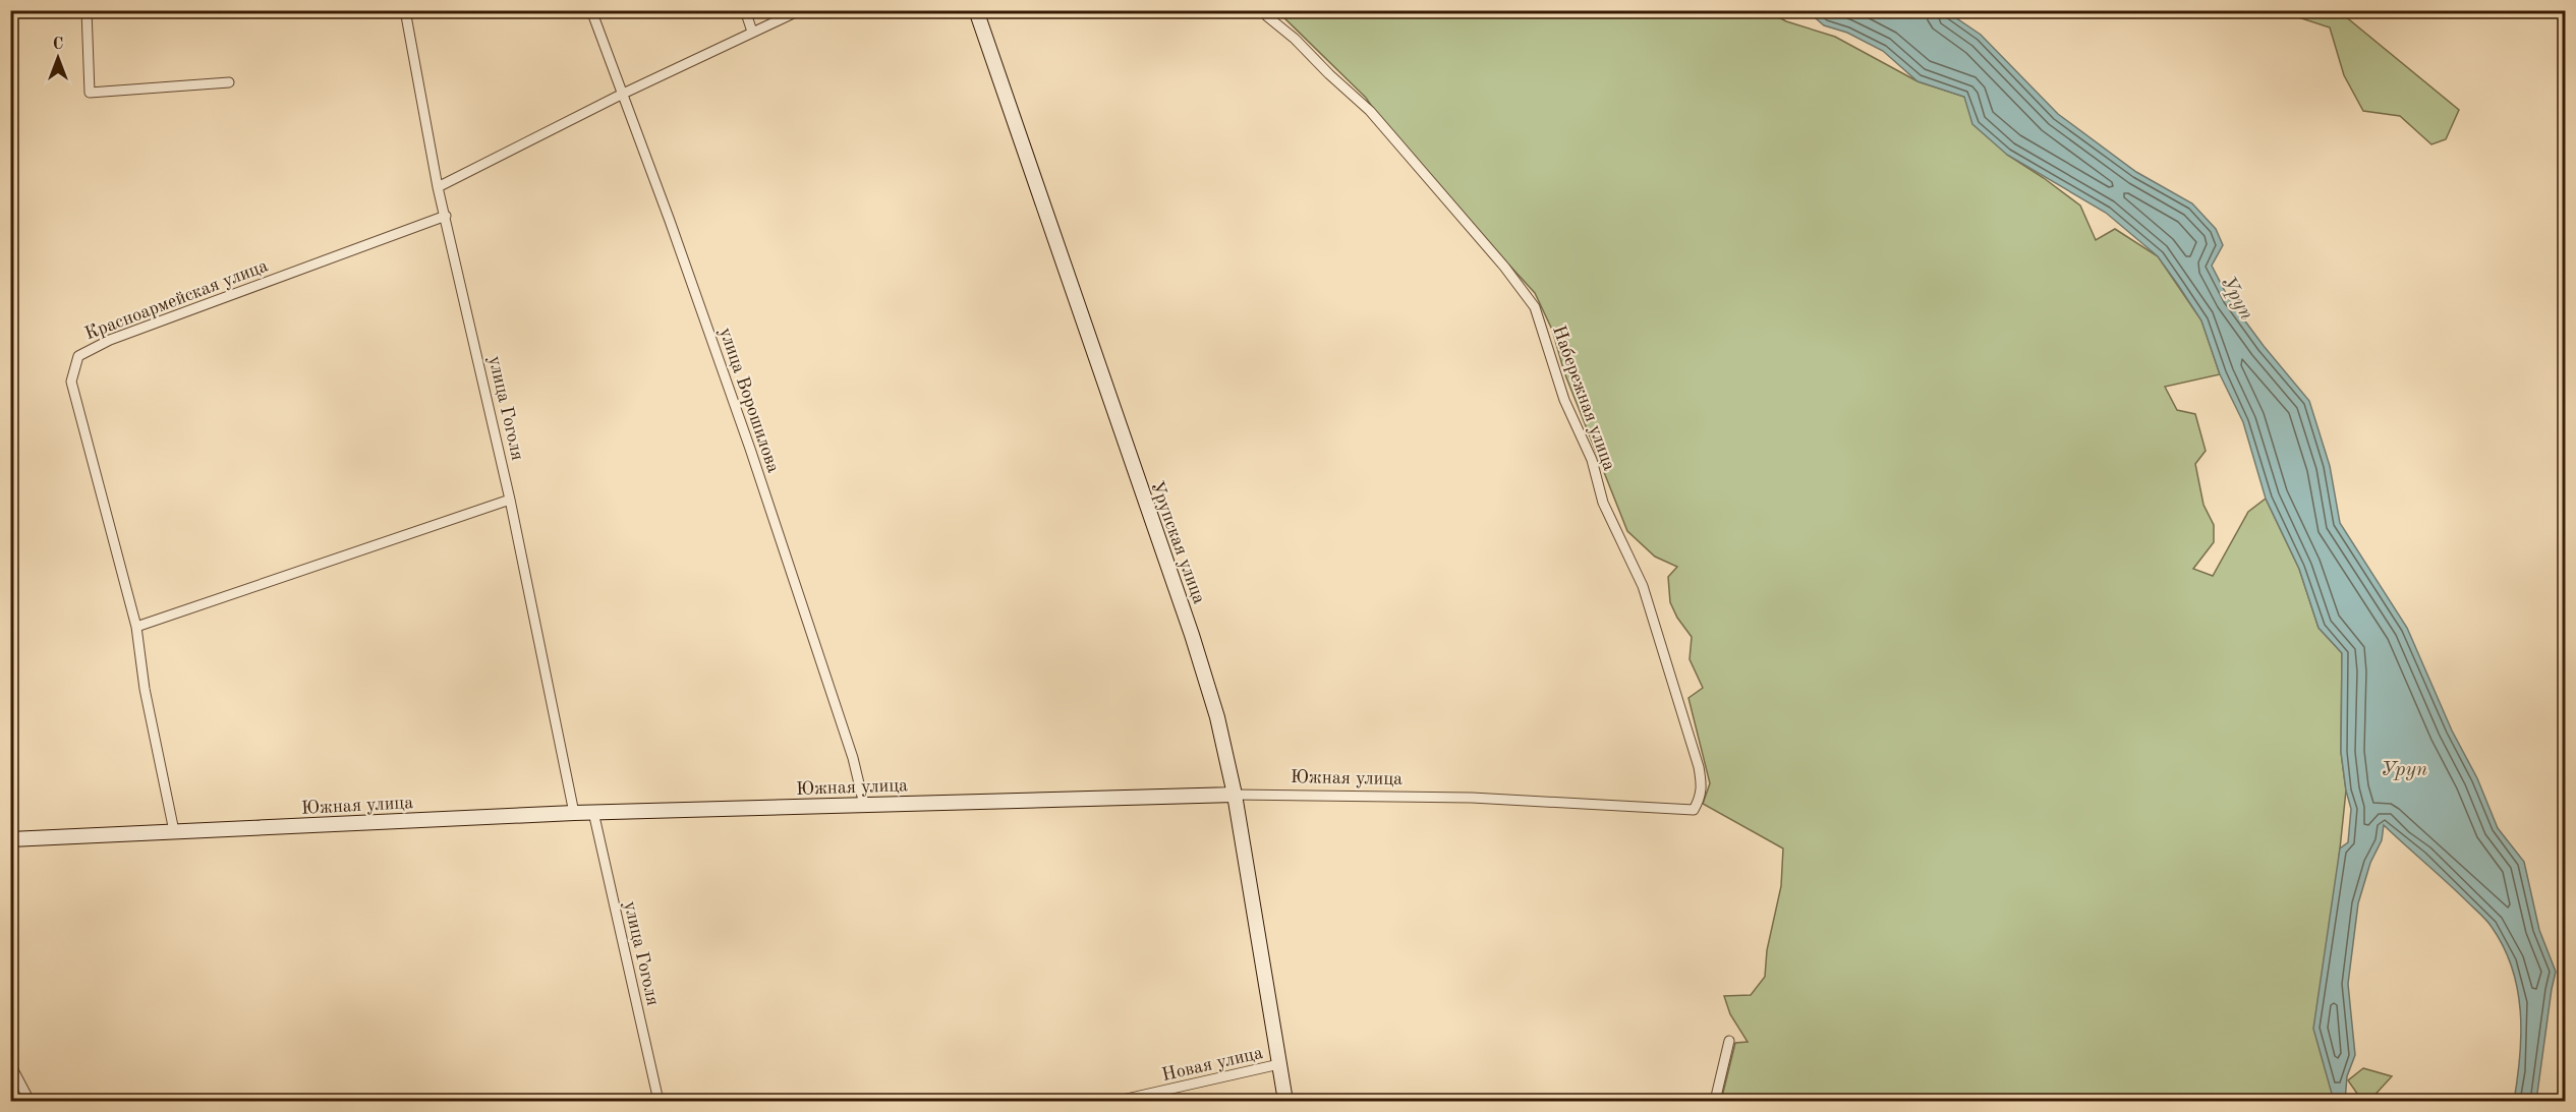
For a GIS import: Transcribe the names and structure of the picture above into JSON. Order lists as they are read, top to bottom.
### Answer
{
  "streets": {
    "street": [
      "Красноармейская улица",
      "Набережная улица",
      "улица Ворошилова",
      "улица Гоголя",
      "Урупская улица",
      "Южная улица",
      "Новая улица"
    ]
  },
  "crossings": [
    ["Красноармейская улица", "улица Гоголя"],
    ["Красноармейская улица", "Южная улица"],
    ["Набережная улица", "Южная улица"],
    ["улица Ворошилова", "Южная улица"],
    ["улица Гоголя", "Южная улица"],
    ["Урупская улица", "Южная улица"],
    ["Урупская улица", "Новая улица"]
  ],
  "water": ["Уруп"],
  "north": "top"
}
